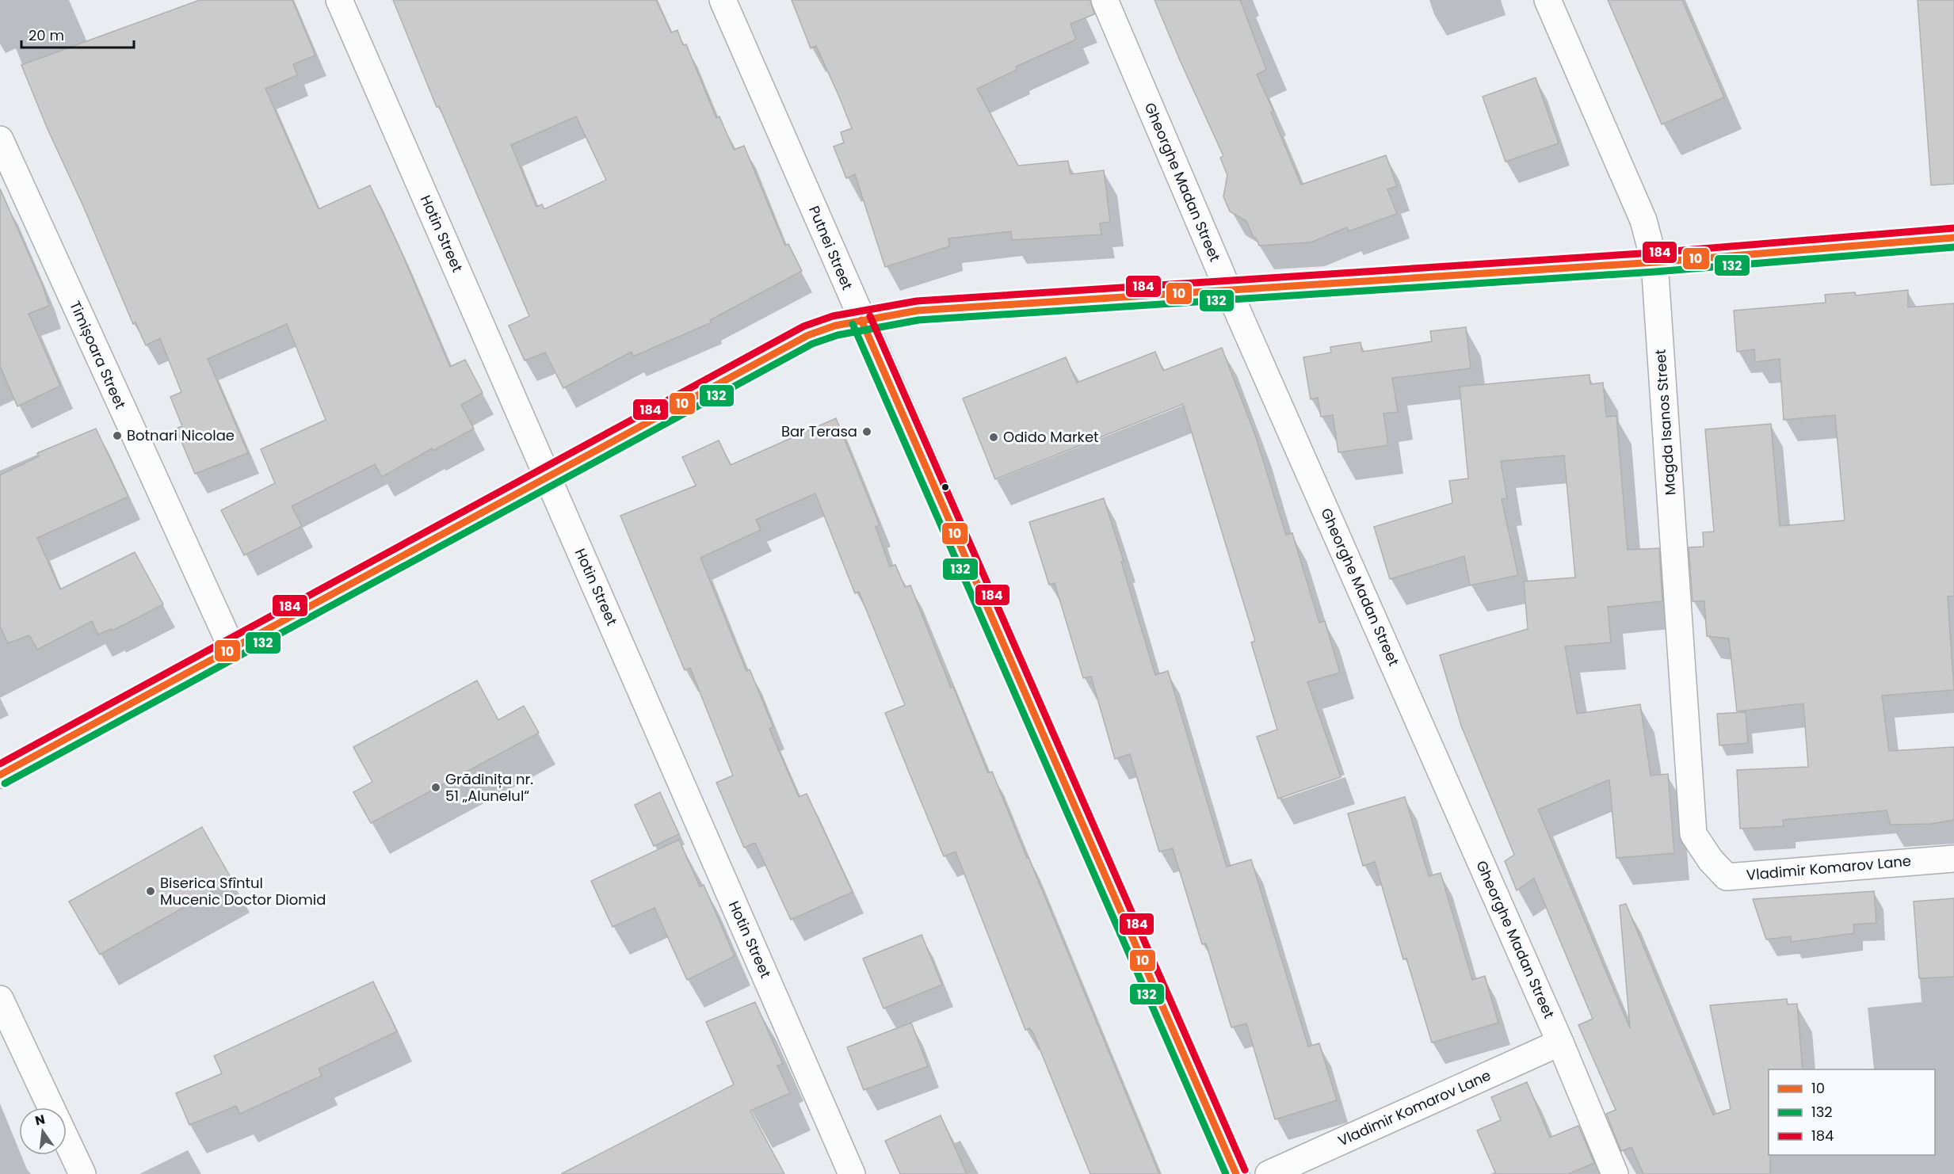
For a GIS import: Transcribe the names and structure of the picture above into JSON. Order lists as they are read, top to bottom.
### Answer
{
  "streets": {
    "street": [
      "Gheorghe Madan Street",
      "Hotin Street",
      "Putnei Street",
      "Timișoara Street",
      "Magda Isanos Street",
      "Vladimir Komarov Lane"
    ]
  },
  "crossings": [
    ["Gheorghe Madan Street", "Vladimir Komarov Lane"],
    ["Magda Isanos Street", "Vladimir Komarov Lane"]
  ],
  "places": [
    "Bar Terasa",
    "Botnari Nicolae",
    "Odido Market",
    "Grădinița nr. 51 „Alunelul“",
    "Biserica Sfîntul Mucenic Doctor Diomid"
  ],
  "lines": ["transit line 184", "transit line 10", "transit line 132"],
  "legend": ["10", "132", "184"],
  "scale_bar": "20 m",
  "north": "top"
}
